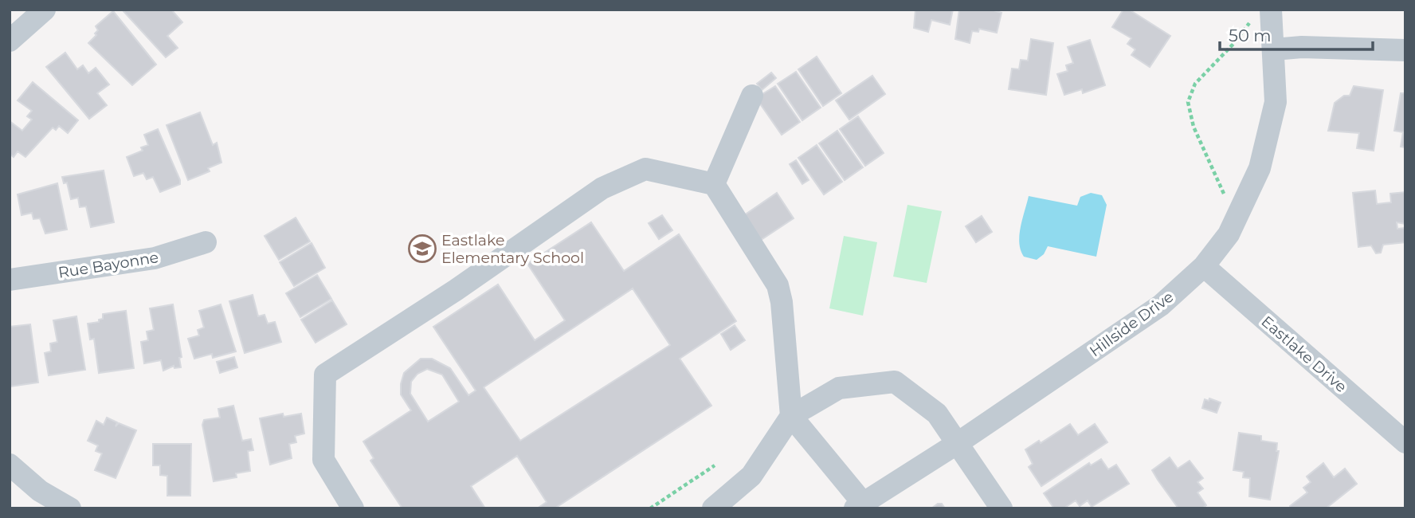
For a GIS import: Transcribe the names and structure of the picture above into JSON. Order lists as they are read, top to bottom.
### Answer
{
  "streets": {
    "street": ["Rue Bayonne", "Hillside Drive", "Eastlake Drive"]
  },
  "crossings": [
    ["Hillside Drive", "Eastlake Drive"]
  ],
  "places": {
    "school or university": ["Eastlake Elementary School"]
  },
  "scale_bar": "50 m"
}
